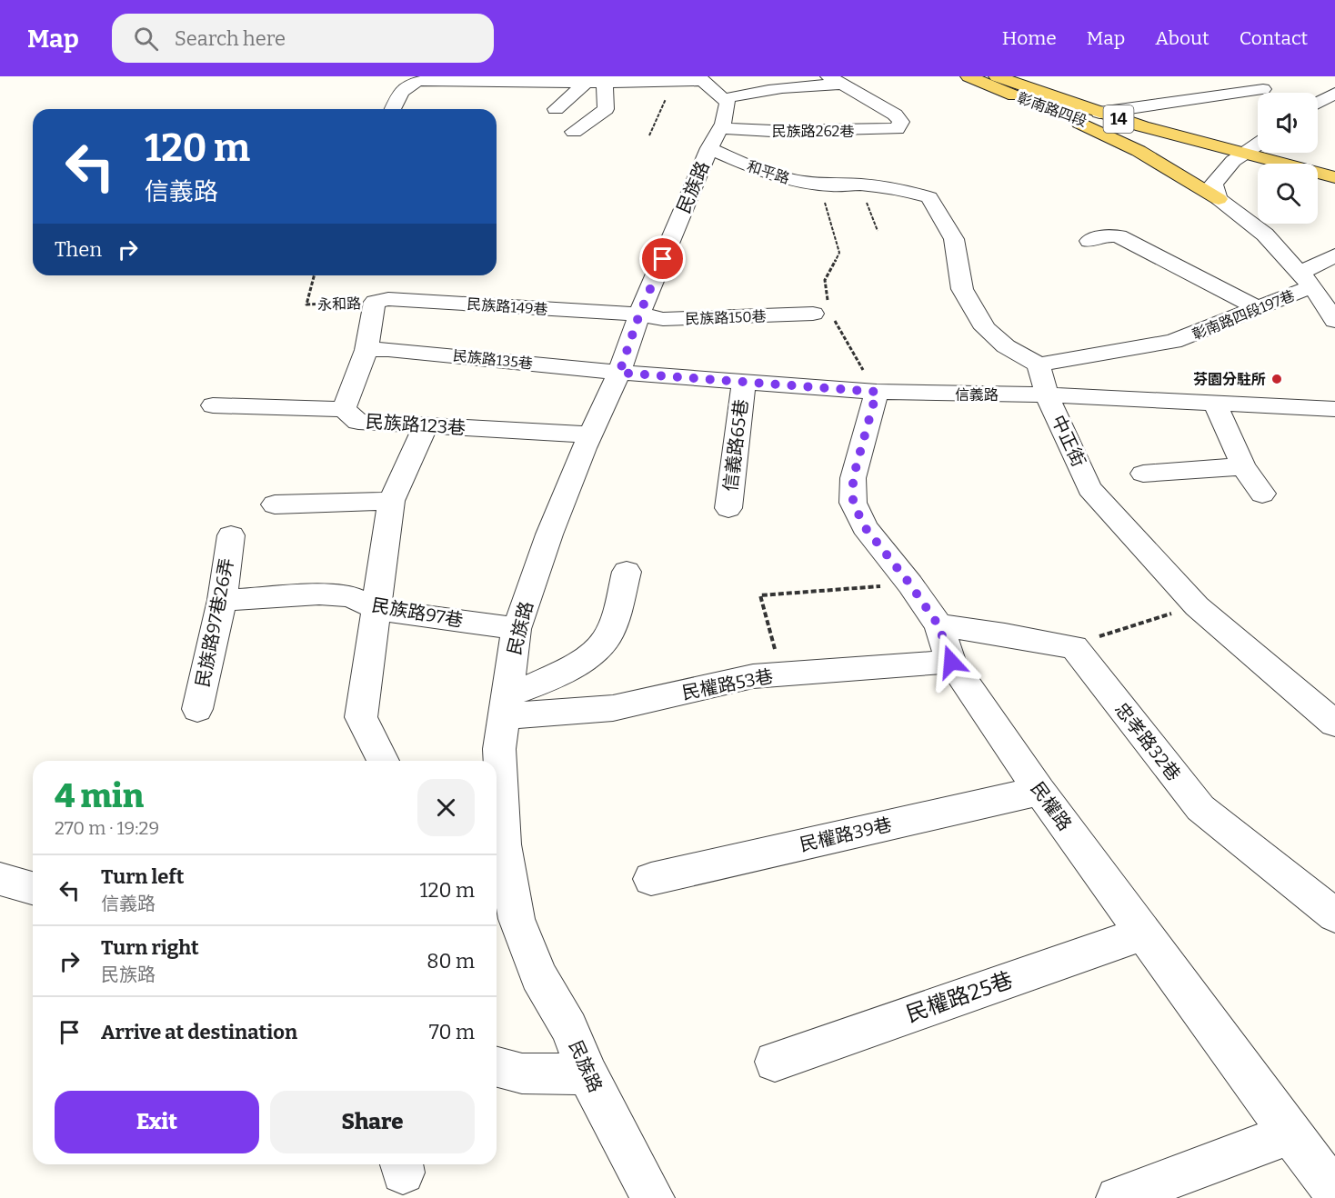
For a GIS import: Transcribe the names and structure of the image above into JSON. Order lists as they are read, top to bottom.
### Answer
{
  "streets": {
    "main road": ["彰南路四段", "14"],
    "street": [
      "民族路262巷",
      "和平路",
      "民族路",
      "民族路149巷",
      "彰南路四段197巷",
      "民族路150巷",
      "民族路135巷",
      "信義路",
      "民族路123巷",
      "中正街",
      "信義路65巷",
      "民族路97巷",
      "民族路97巷26弄",
      "民權路53巷",
      "忠孝路32巷",
      "民權路",
      "民權路39巷",
      "民權路25巷"
    ],
    "path": ["永和路"]
  },
  "crossings": [
    ["彰南路四段", "14"],
    ["民族路262巷", "和平路"],
    ["民族路262巷", "民族路"],
    ["和平路", "民族路"],
    ["民族路", "民族路149巷"],
    ["民族路", "民族路150巷"],
    ["民族路", "民族路135巷"],
    ["民族路", "信義路"],
    ["民族路", "民族路123巷"],
    ["民族路", "民族路97巷"],
    ["民族路", "民權路53巷"],
    ["永和路", "民族路149巷"],
    ["民族路149巷", "民族路150巷"],
    ["彰南路四段197巷", "中正街"],
    ["民族路135巷", "信義路"],
    ["信義路", "中正街"],
    ["信義路", "信義路65巷"],
    ["信義路", "民權路"],
    ["民族路97巷", "民族路97巷26弄"],
    ["民權路53巷", "民權路"],
    ["民權路", "民權路39巷"],
    ["民權路", "民權路25巷"]
  ],
  "places": ["芬園分駐所"],
  "page": {
    "header": "Map",
    "search": "Search here",
    "nav": [
      "Home",
      "Map",
      "About",
      "Contact"
    ],
    "turn": ["120 m", "信義路"],
    "then": "Then",
    "heading": ["4 min", "270 m · 19:29"],
    "list": [
      {
        "name": "Turn left",
        "note": "信義路",
        "value": "120 m"
      },
      {
        "name": "Turn right",
        "note": "民族路",
        "value": "80 m"
      },
      {
        "name": "Arrive at destination",
        "value": "70 m"
      }
    ],
    "buttons": ["Exit", "Share"]
  }
}
